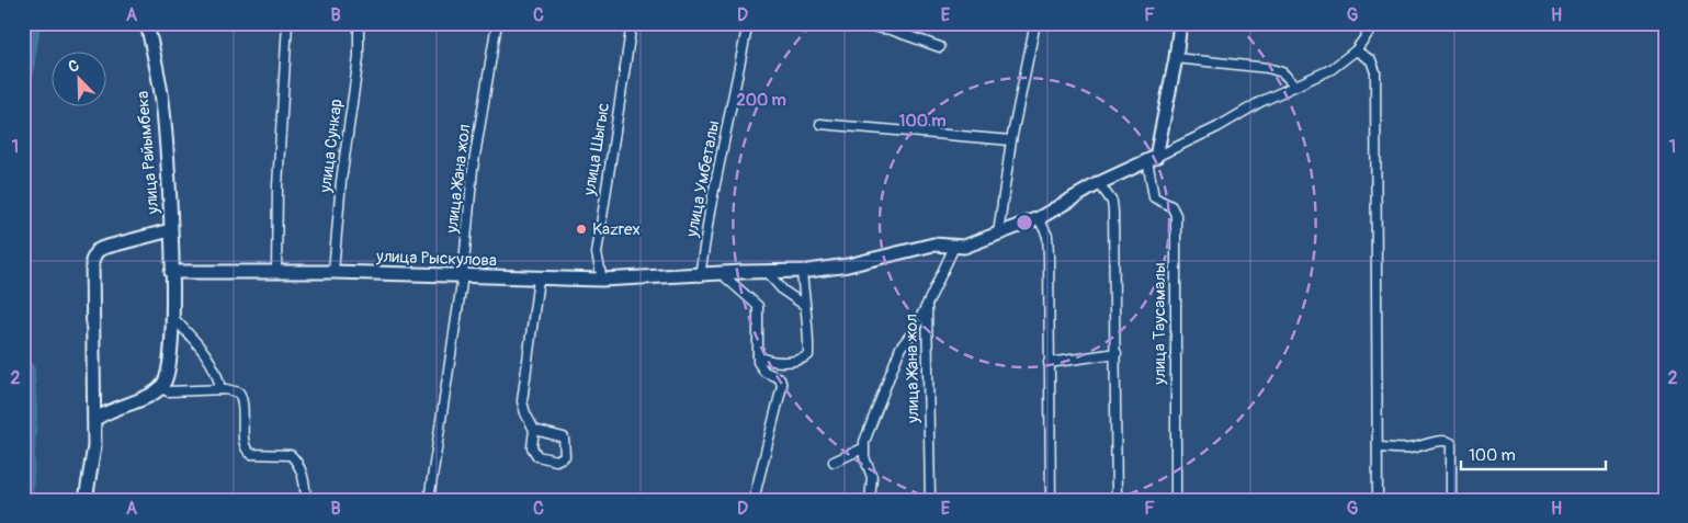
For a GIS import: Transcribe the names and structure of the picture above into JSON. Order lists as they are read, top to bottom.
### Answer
{
  "streets": {
    "street": [
      "улица Сункар",
      "улица Шыгыс",
      "улица Райымбека",
      "улица Жана жол",
      "улица Умбеталы",
      "улица Рыскулова",
      "улица Таусамалы"
    ]
  },
  "crossings": [
    ["улица Сункар", "улица Рыскулова"],
    ["улица Шыгыс", "улица Рыскулова"],
    ["улица Жана жол", "улица Рыскулова"],
    ["улица Умбеталы", "улица Рыскулова"],
    ["улица Рыскулова", "улица Таусамалы"]
  ],
  "places": ["Kazrex"],
  "scale_bar": "100 m",
  "north": "top left",
  "grid": {
    "columns": [
      "A",
      "B",
      "C",
      "D",
      "E",
      "F",
      "G",
      "H"
    ],
    "rows": ["1", "2"]
  },
  "rings": ["200 m", "100 m"]
}
